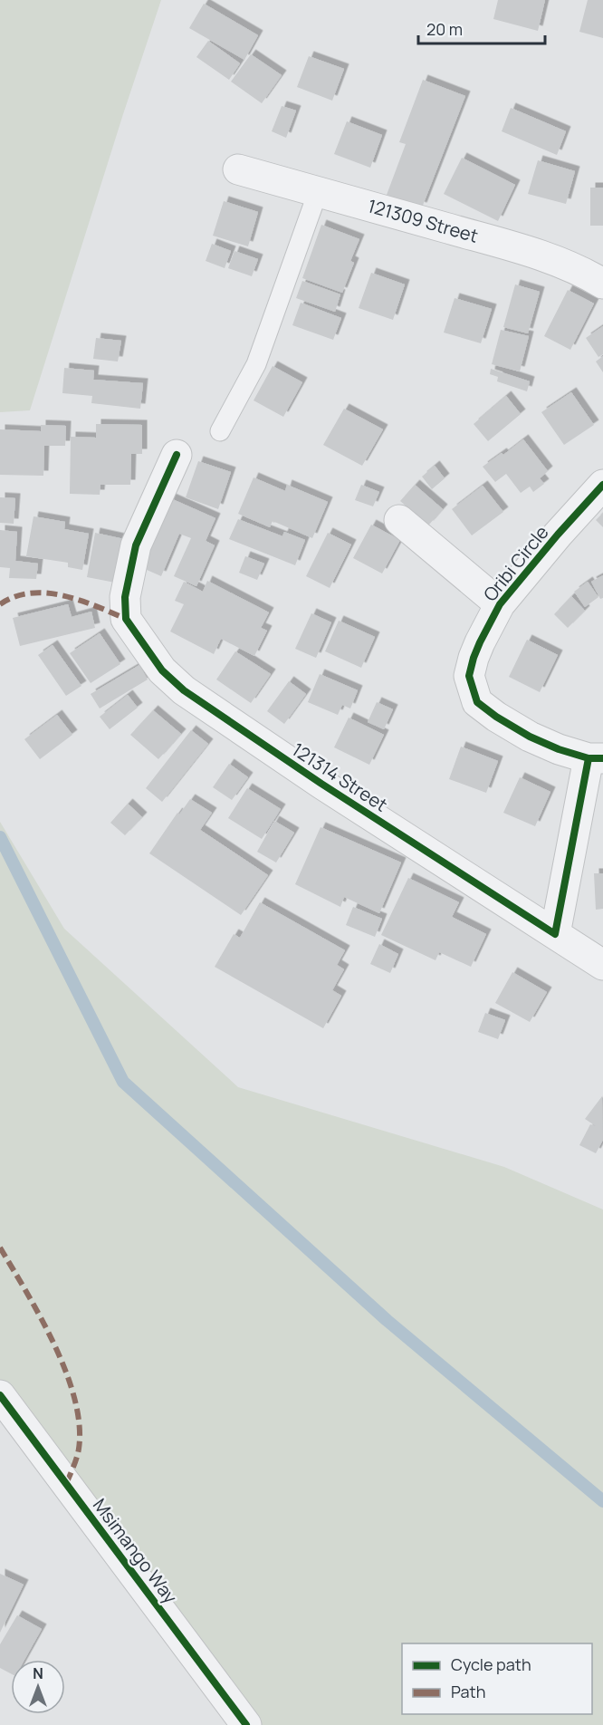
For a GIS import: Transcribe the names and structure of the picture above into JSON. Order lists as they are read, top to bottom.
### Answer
{
  "streets": {
    "street": [
      "121309 Street",
      "Oribi Circle",
      "121314 Street",
      "Msimango Way"
    ]
  },
  "legend": ["Cycle path", "Path"],
  "scale_bar": "20 m",
  "north": "top"
}
